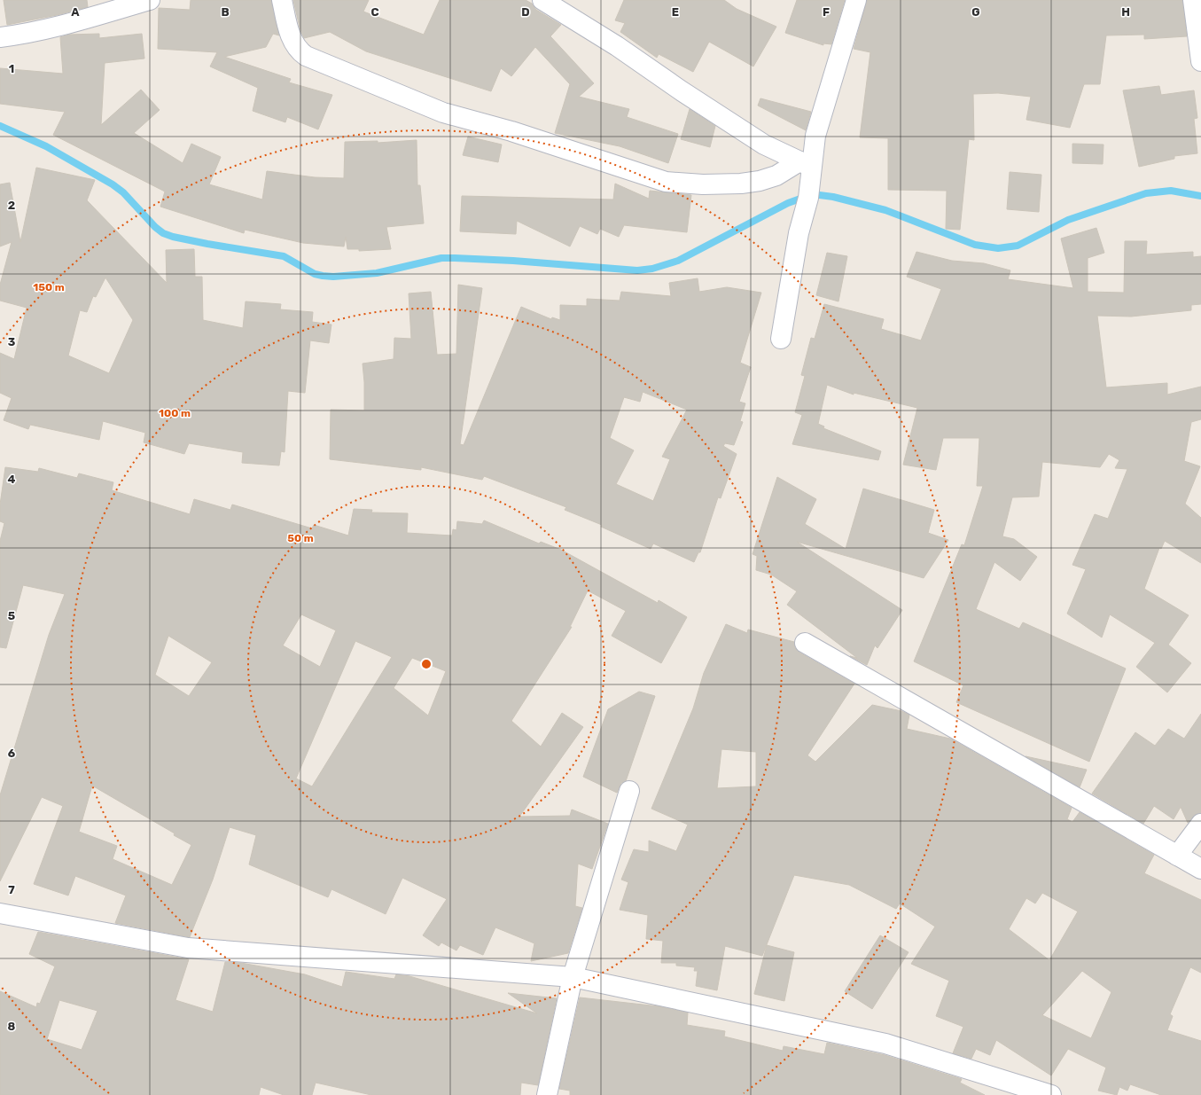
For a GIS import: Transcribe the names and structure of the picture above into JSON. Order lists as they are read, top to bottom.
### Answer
{
  "grid": {
    "columns": [
      "A",
      "B",
      "C",
      "D",
      "E",
      "F",
      "G",
      "H"
    ],
    "rows": [
      "1",
      "2",
      "3",
      "4",
      "5",
      "6",
      "7",
      "8"
    ]
  },
  "rings": ["150 m", "100 m", "50 m"]
}
